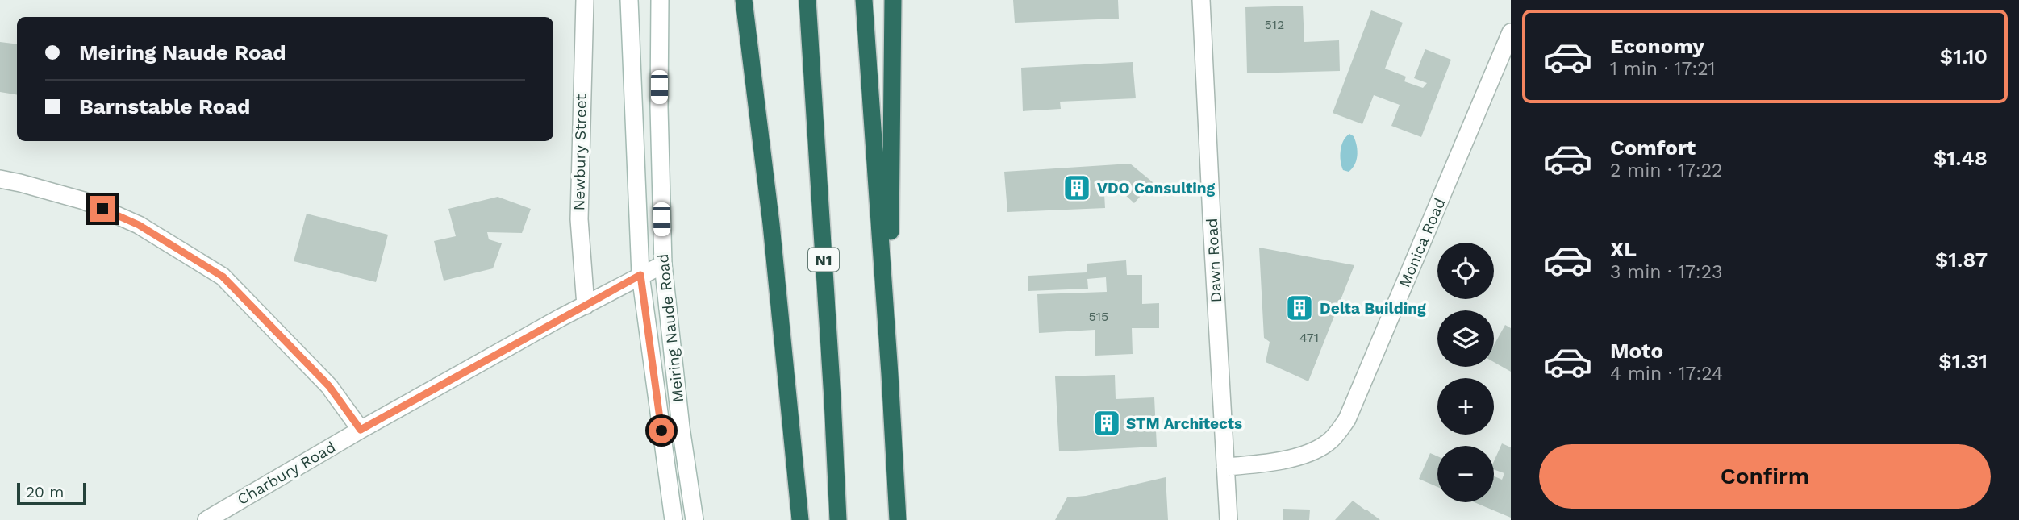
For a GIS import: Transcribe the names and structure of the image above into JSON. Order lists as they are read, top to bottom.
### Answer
{
  "streets": {
    "highway": ["N1"],
    "street": [
      "Newbury Street",
      "Monica Road",
      "Dawn Road",
      "Meiring Naude Road",
      "Charbury Road"
    ]
  },
  "crossings": [
    ["Newbury Street", "Charbury Road"],
    ["Monica Road", "Dawn Road"],
    ["Meiring Naude Road", "Charbury Road"]
  ],
  "places": {
    "building": ["VDO Consulting", "Delta Building", "STM Architects"]
  },
  "house_numbers": ["512", "515", "471"],
  "scale_bar": "20 m",
  "page": {
    "list": [
      {
        "name": "Economy",
        "note": "1 min · 17:21",
        "value": "$1.10"
      },
      {
        "name": "Comfort",
        "note": "2 min · 17:22",
        "value": "$1.48"
      },
      {
        "name": "XL",
        "note": "3 min · 17:23",
        "value": "$1.87"
      },
      {
        "name": "Moto",
        "note": "4 min · 17:24",
        "value": "$1.31"
      }
    ],
    "banner": ["Meiring Naude Road", "Barnstable Road"],
    "map_buttons": ["+", "−"],
    "buttons": "Confirm",
    "scale": "20 m"
  }
}
